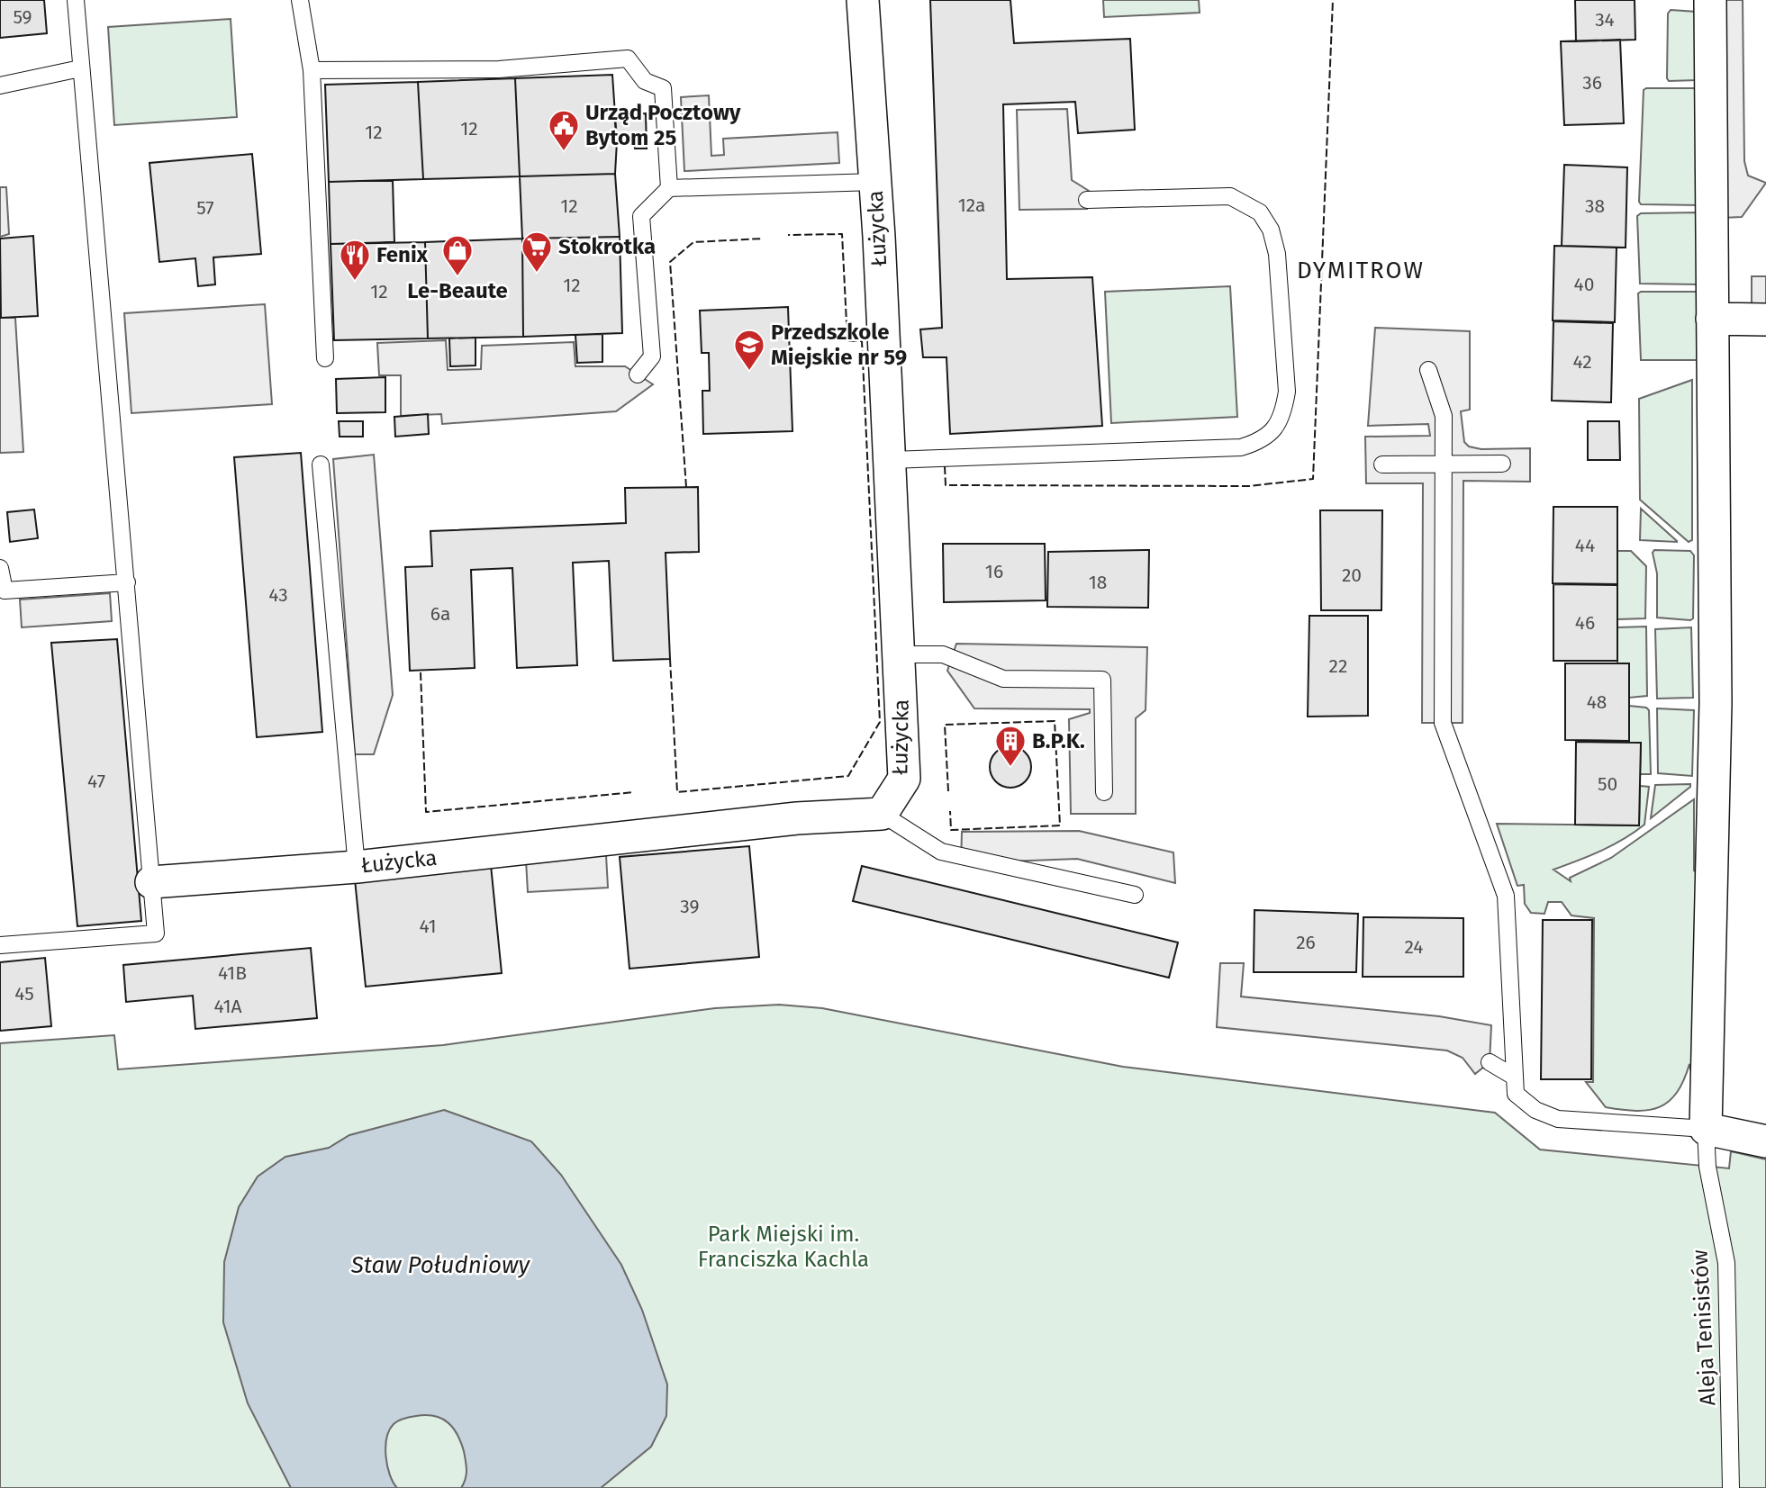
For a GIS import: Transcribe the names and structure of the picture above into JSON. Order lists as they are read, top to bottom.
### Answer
{
  "streets": {
    "street": ["Łużycka"],
    "lane": ["Aleja Tenisistów"]
  },
  "districts": ["DYMITROW"],
  "water": ["Staw Południowy"],
  "parks": ["Park Miejski im. Franciszka Kachla"],
  "places": {
    "public building": ["Urząd Pocztowy Bytom 25"],
    "supermarket": ["Stokrotka"],
    "shop": ["Le-Beaute"],
    "restaurant": ["Fenix"],
    "school or university": ["Przedszkole Miejskie nr 59"],
    "building": ["B.P.K."]
  },
  "house_numbers": [
    "59",
    "34",
    "36",
    "12",
    "12",
    "12a",
    "12",
    "38",
    "57",
    "40",
    "12",
    "12",
    "42",
    "44",
    "16",
    "20",
    "18",
    "43",
    "6a",
    "46",
    "22",
    "48",
    "47",
    "50",
    "39",
    "41",
    "26",
    "24",
    "41B",
    "45",
    "41A"
  ]
}
